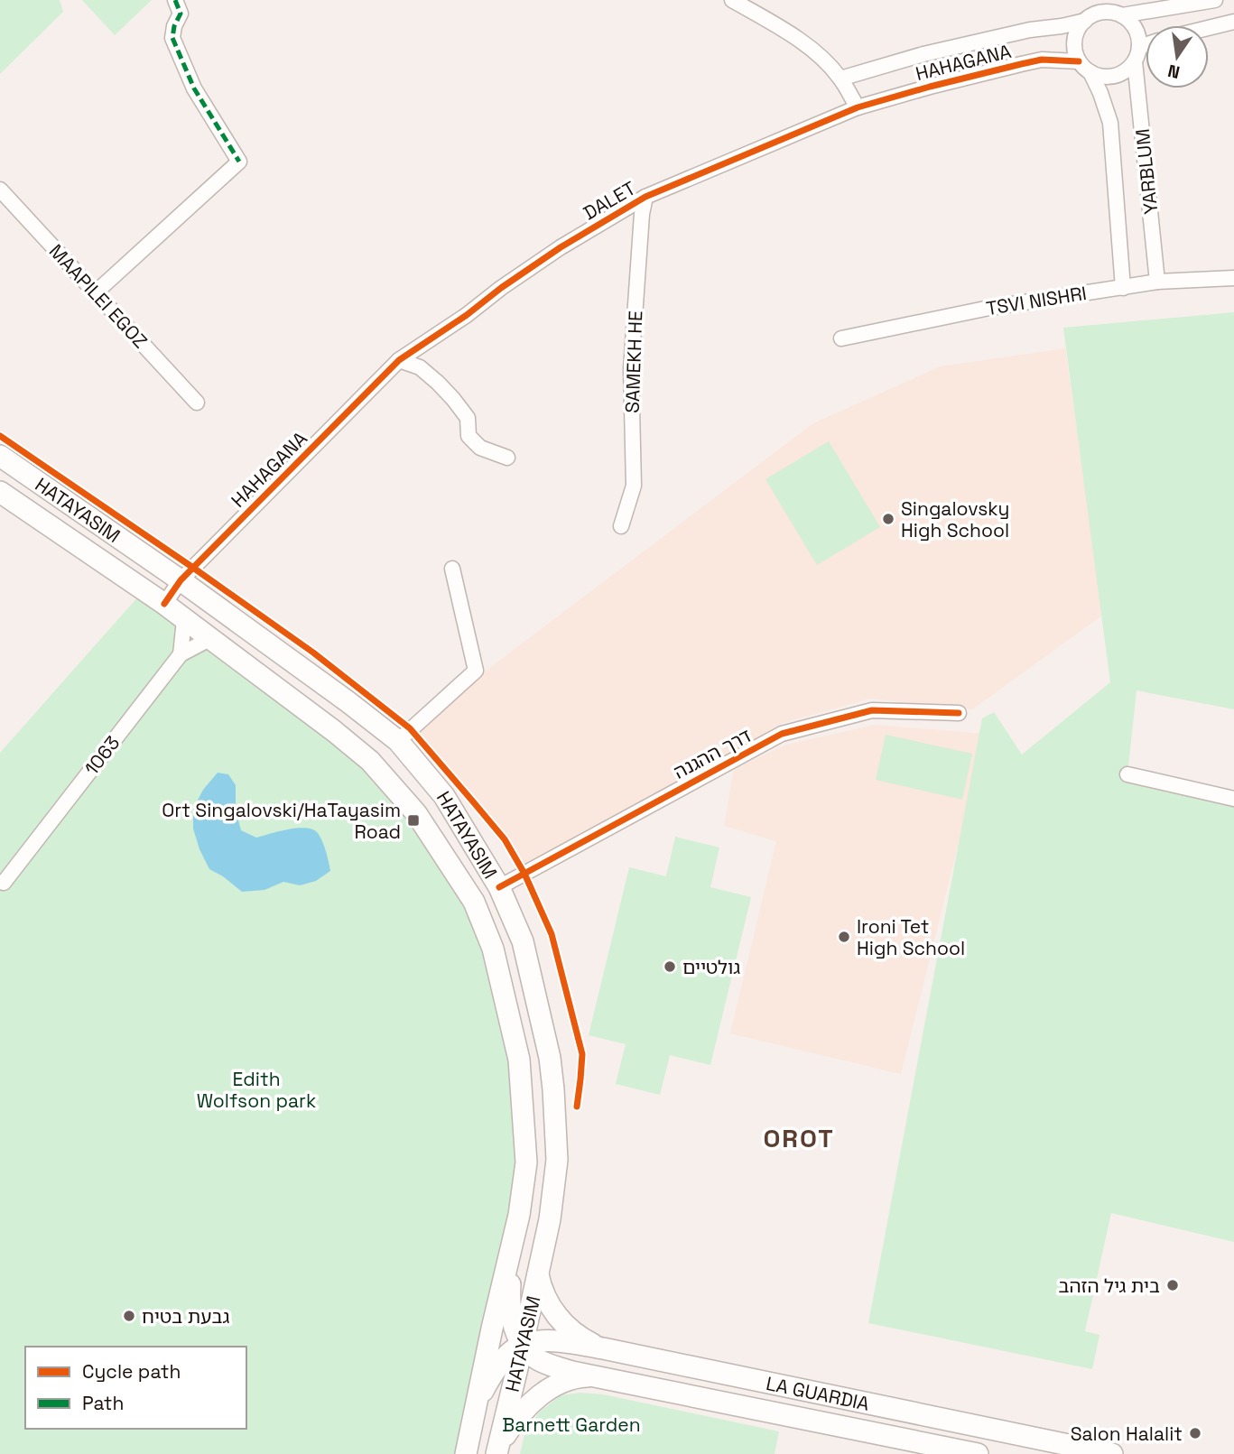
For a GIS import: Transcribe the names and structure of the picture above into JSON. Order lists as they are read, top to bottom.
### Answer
{
  "streets": {
    "main road": ["HATAYASIM", "LA GUARDIA"],
    "street": [
      "HAHAGANA",
      "YARBLUM",
      "DALET",
      "MAAPILEI EGOZ",
      "TSVI NISHRI",
      "SAMEKH HE",
      "דרך ההגנה",
      "1063"
    ]
  },
  "crossings": [
    ["HAHAGANA", "YARBLUM"],
    ["HAHAGANA", "DALET"],
    ["HAHAGANA", "HATAYASIM"],
    ["YARBLUM", "TSVI NISHRI"],
    ["DALET", "SAMEKH HE"],
    ["HATAYASIM", "דרך ההגנה"],
    ["HATAYASIM", "1063"],
    ["HATAYASIM", "LA GUARDIA"]
  ],
  "districts": ["OROT"],
  "parks": ["Edith Wolfson park", "Barnett Garden"],
  "places": {
    "other": [
      "Singalovsky High School",
      "Ironi Tet High School",
      "גולטיים",
      "בית גיל הזהב",
      "גבעת בטיח",
      "Salon Halalit"
    ],
    "transit": ["Ort Singalovski/HaTayasim Road"]
  },
  "legend": ["Cycle path", "Path"],
  "north": "bottom"
}
